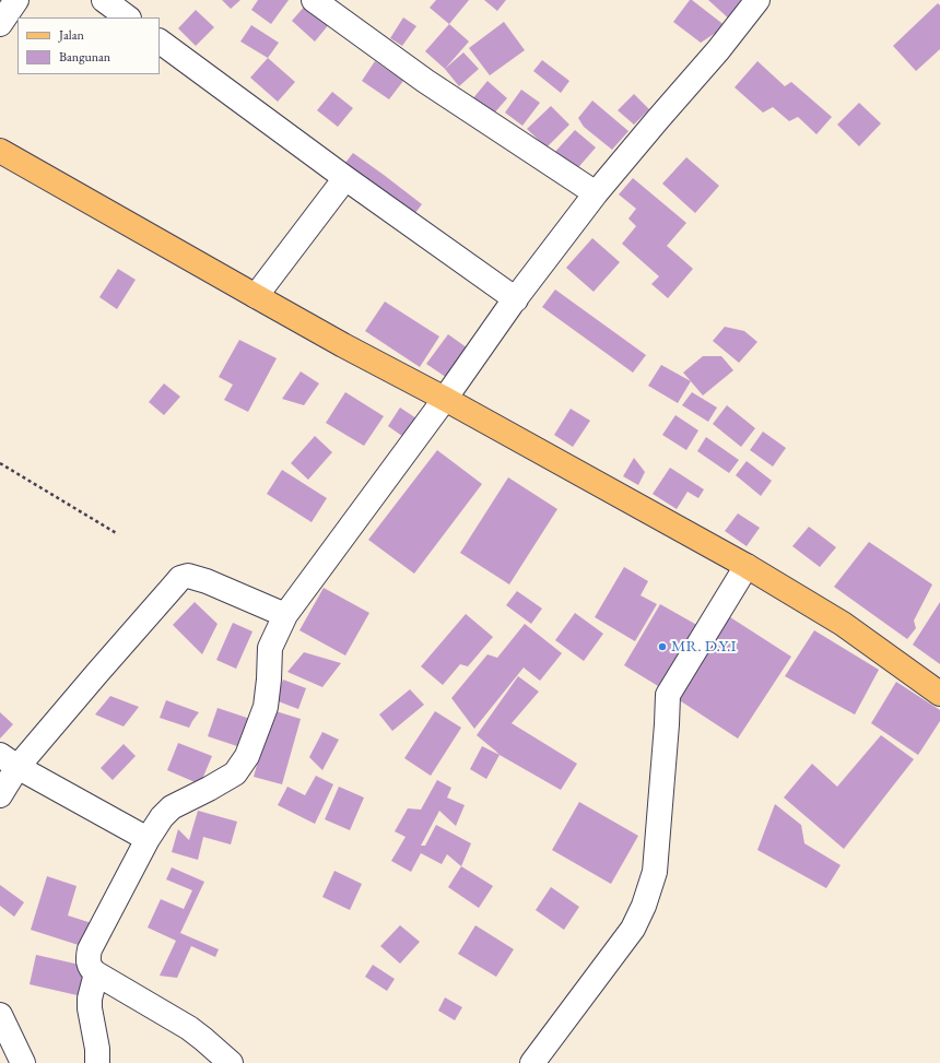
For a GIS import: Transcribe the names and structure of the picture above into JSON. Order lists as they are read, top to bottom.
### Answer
{
  "places": ["MR. D.Y.I"],
  "legend": ["Jalan", "Bangunan"]
}
